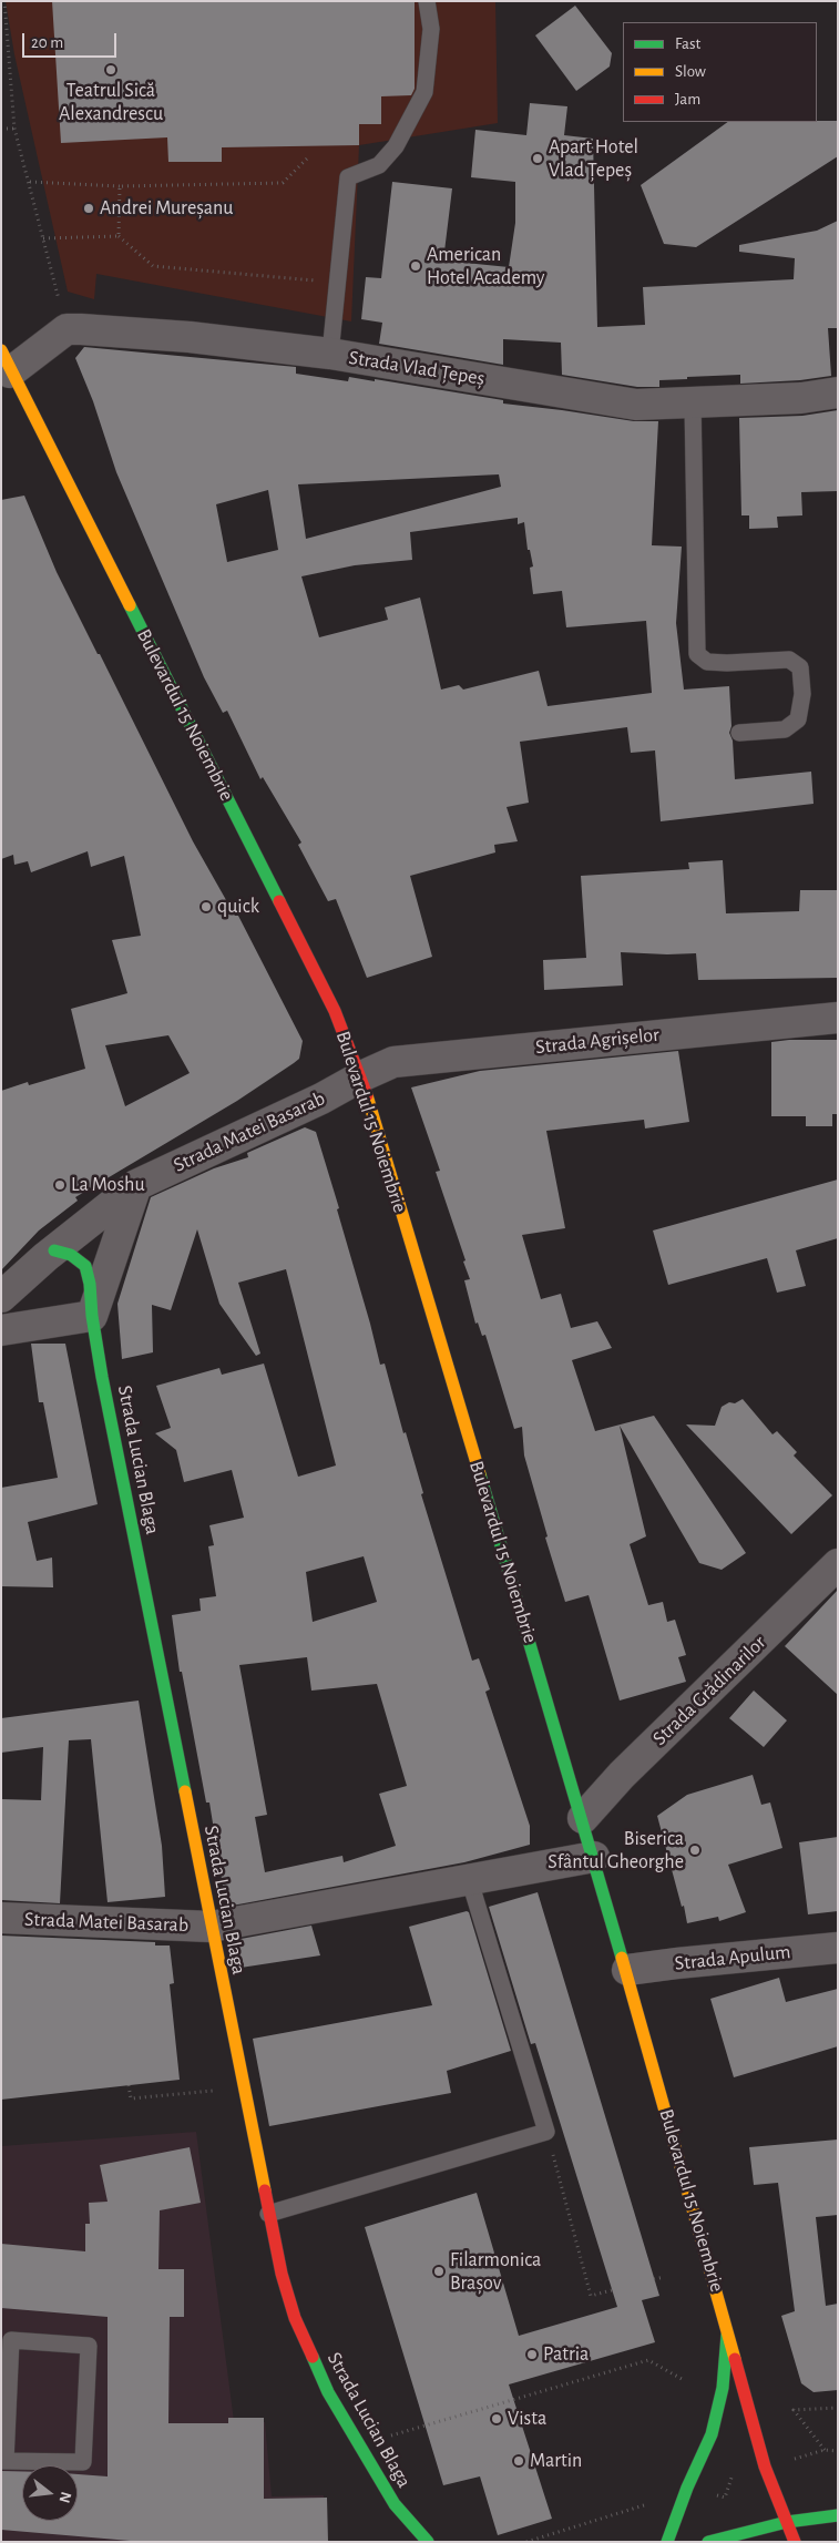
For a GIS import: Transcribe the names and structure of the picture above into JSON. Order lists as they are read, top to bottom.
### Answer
{
  "streets": {
    "main road": ["Bulevardul 15 Noiembrie", "Strada Lucian Blaga"],
    "street": [
      "Strada Vlad Țepeș",
      "Strada Agrișelor",
      "Strada Matei Basarab",
      "Strada Grădinarilor",
      "Strada Apulum"
    ]
  },
  "crossings": [
    ["Bulevardul 15 Noiembrie", "Strada Agrișelor"],
    ["Bulevardul 15 Noiembrie", "Strada Matei Basarab"],
    ["Bulevardul 15 Noiembrie", "Strada Grădinarilor"],
    ["Bulevardul 15 Noiembrie", "Strada Apulum"],
    ["Strada Agrișelor", "Strada Matei Basarab"],
    ["Strada Matei Basarab", "Strada Lucian Blaga"]
  ],
  "places": [
    "Teatrul Sică Alexandrescu",
    "Apart Hotel Vlad Țepeș",
    "Andrei Mureșanu",
    "American Hotel Academy",
    "quick",
    "La Moshu",
    "Biserica Sfântul Gheorghe",
    "Filarmonica Brașov",
    "Patria",
    "Vista",
    "Martin"
  ],
  "legend": ["Fast", "Slow", "Jam"],
  "scale_bar": "20 m",
  "north": "right"
}
